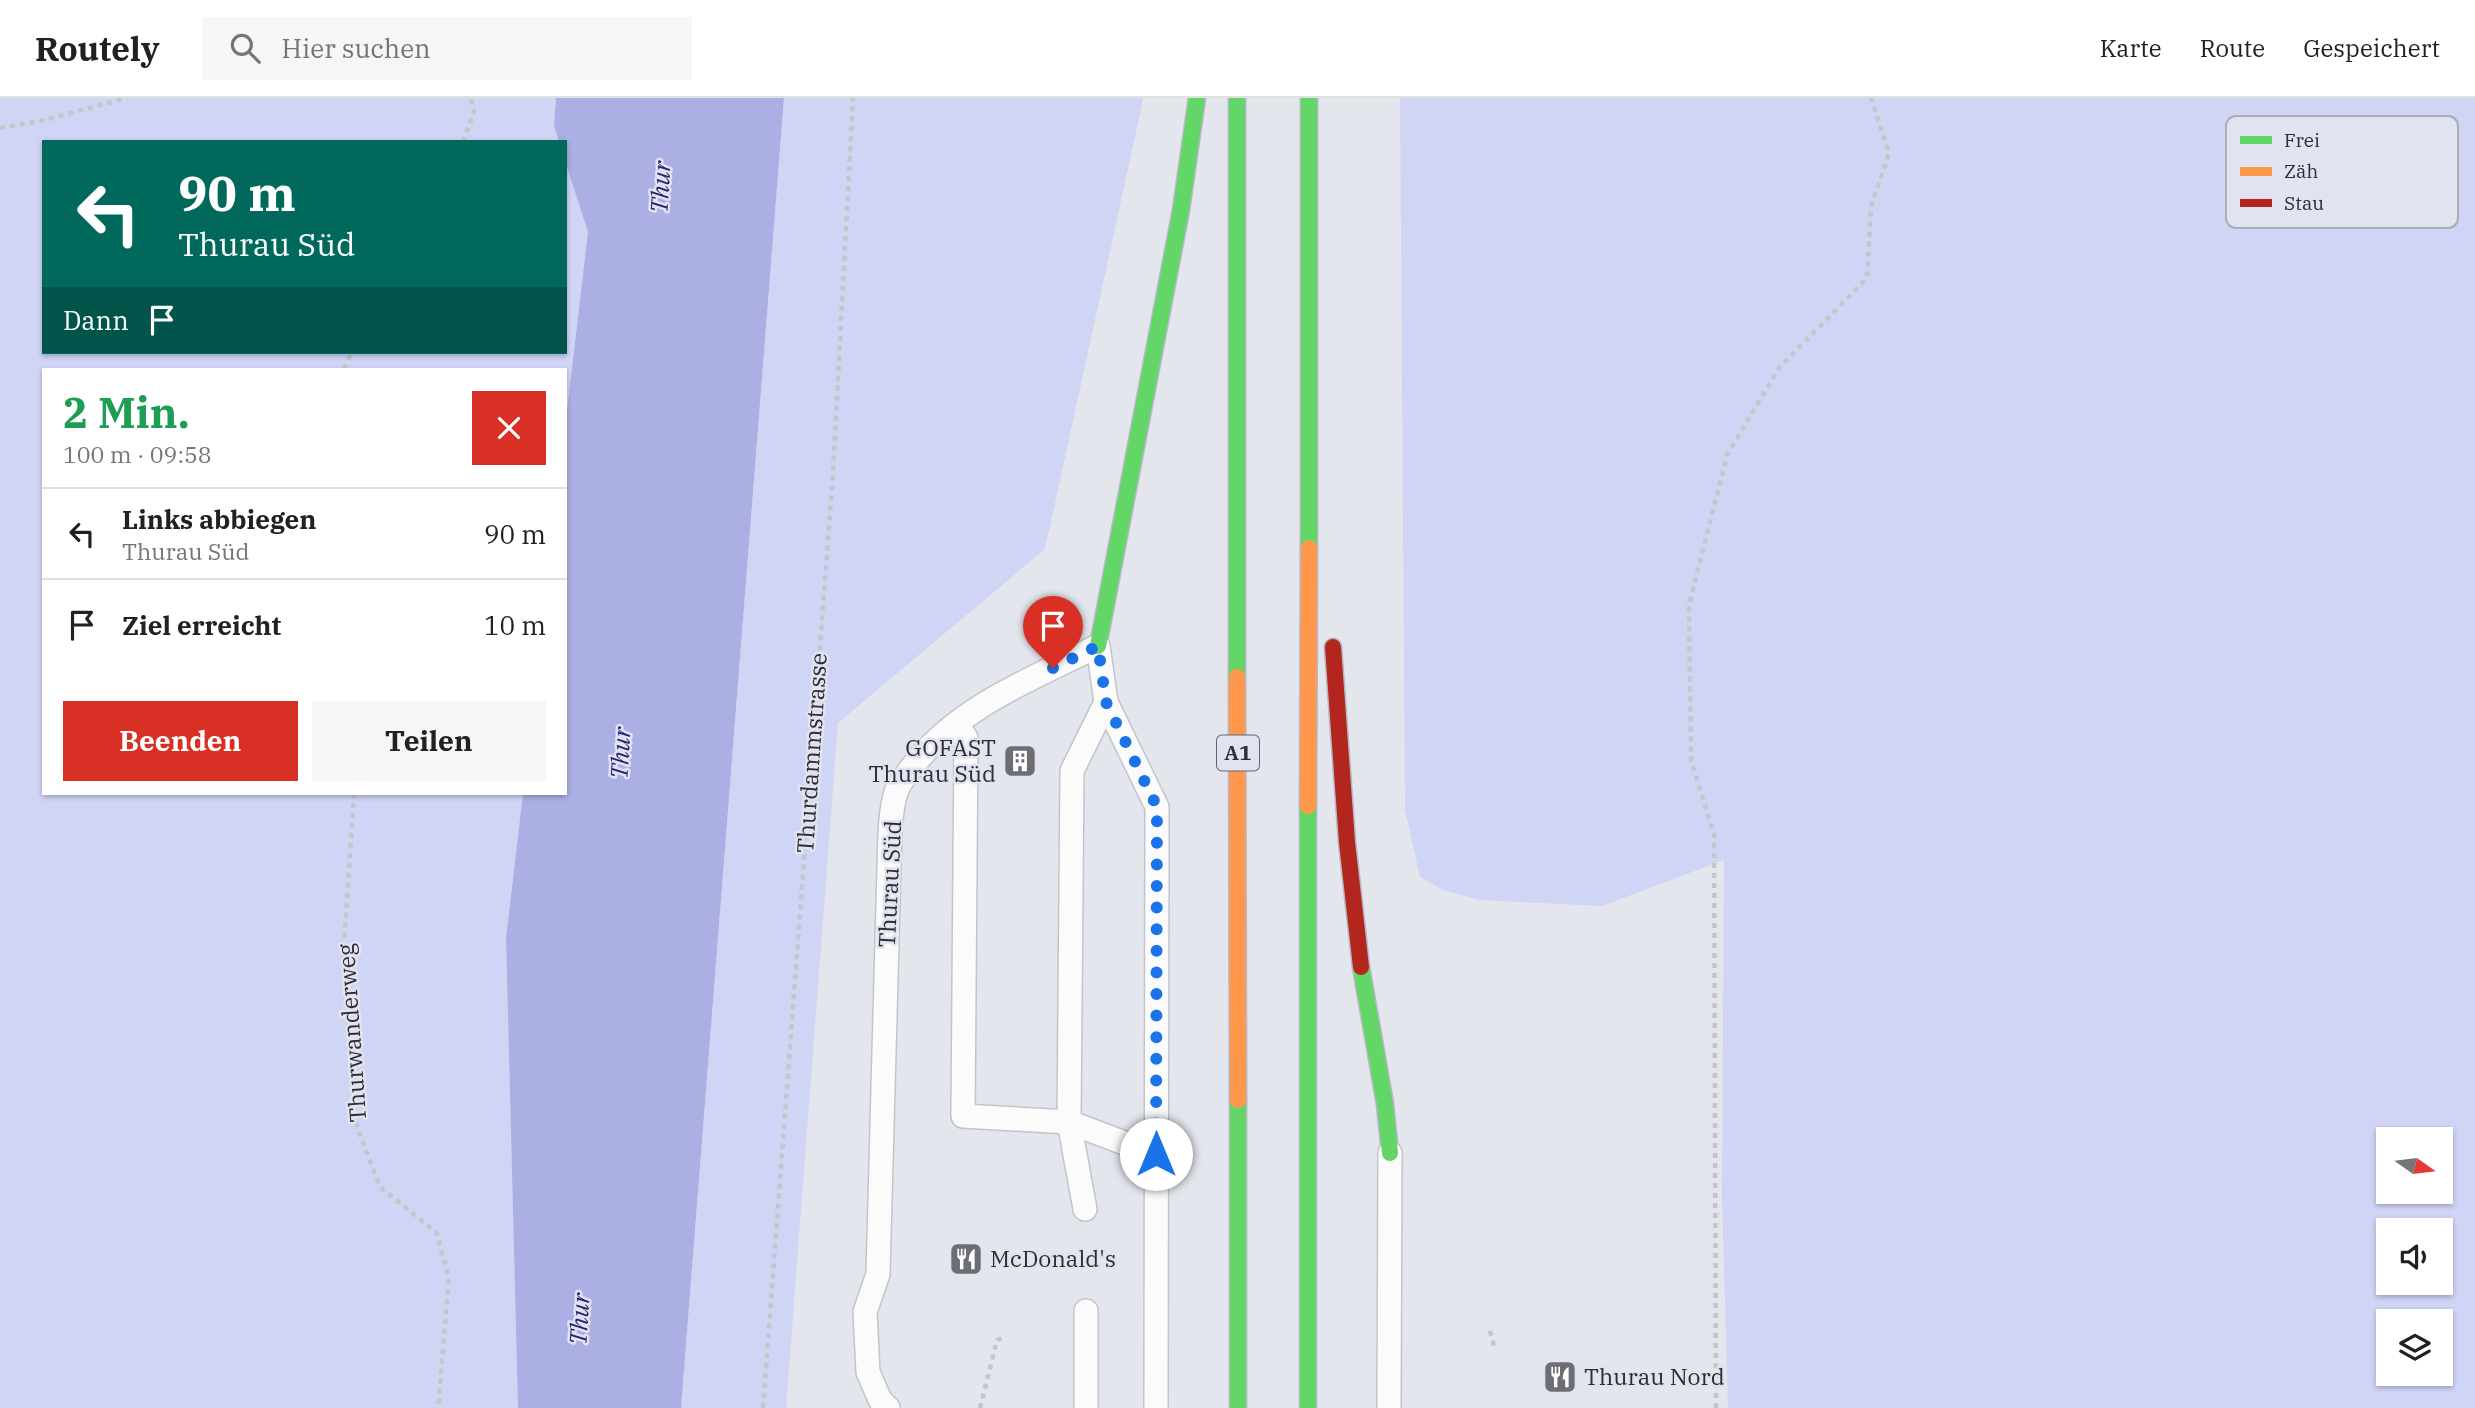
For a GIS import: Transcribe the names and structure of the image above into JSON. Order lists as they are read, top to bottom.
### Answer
{
  "streets": {
    "highway": ["A1"],
    "lane": ["Thurau Süd"],
    "path": ["Thurdammstrasse", "Thurwanderweg"]
  },
  "water": ["Thur"],
  "places": {
    "building": ["GOFAST Thurau Süd"],
    "restaurant": ["McDonald's", "Thurau Nord"]
  },
  "legend": ["Frei", "Zäh", "Stau"],
  "north": "right",
  "page": {
    "header": "Routely",
    "search": "Hier suchen",
    "nav": ["Karte", "Route", "Gespeichert"],
    "turn": ["90 m", "Thurau Süd"],
    "then": "Dann",
    "heading": ["2 Min.", "100 m · 09:58"],
    "list": [
      {
        "name": "Links abbiegen",
        "note": "Thurau Süd",
        "value": "90 m"
      },
      {
        "name": "Ziel erreicht",
        "value": "10 m"
      }
    ],
    "buttons": ["Beenden", "Teilen"]
  }
}
